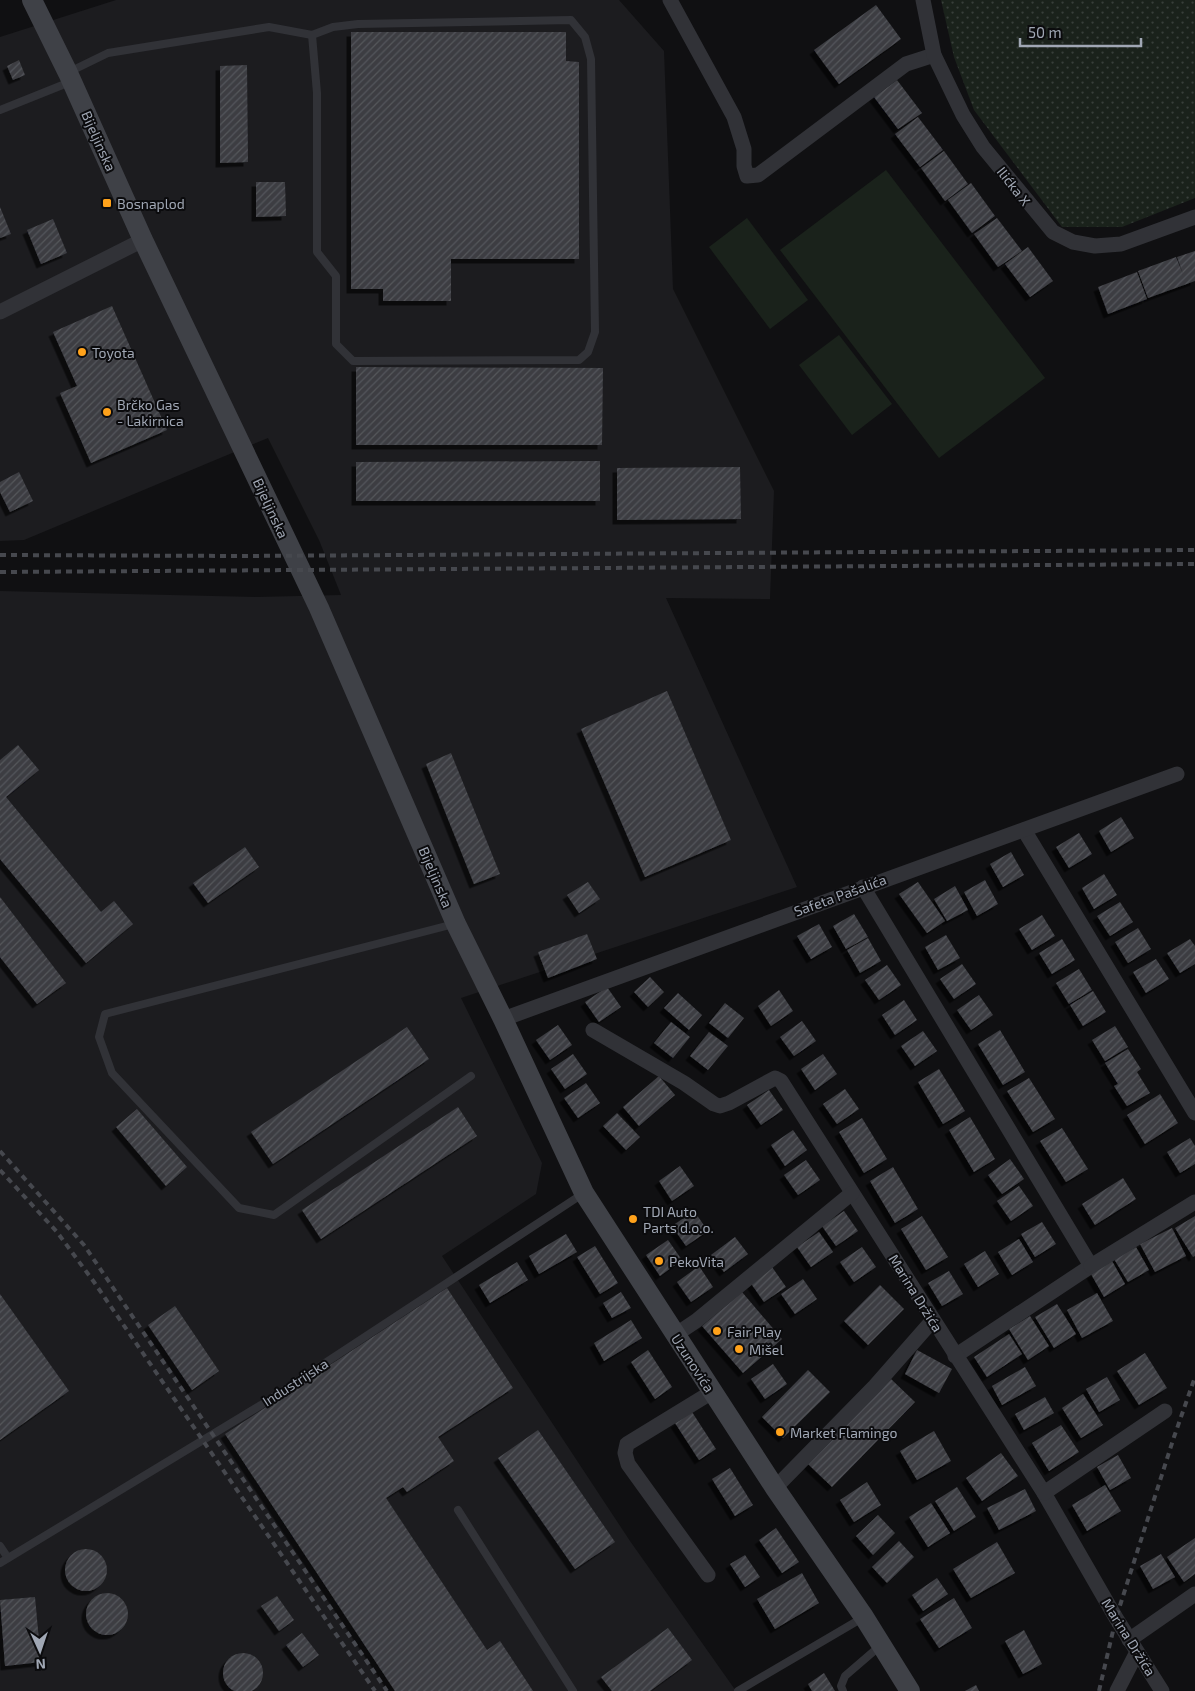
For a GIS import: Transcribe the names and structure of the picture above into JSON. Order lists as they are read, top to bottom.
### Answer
{
  "streets": {
    "main road": ["Bijeljinska", "Uzunovića"],
    "street": ["Ilićka X", "Safeta Pašalića", "Marina Držića"],
    "lane": ["Industrijska"]
  },
  "crossings": [
    ["Bijeljinska", "Safeta Pašalića"],
    ["Bijeljinska", "Uzunovića"],
    ["Safeta Pašalića", "Uzunovića"],
    ["Uzunovića", "Industrijska"]
  ],
  "places": {
    "transit": ["Bosnaplod"],
    "other": [
      "Toyota",
      "Brčko Gas - Lakirnica",
      "TDI Auto Parts d.o.o.",
      "PekoVita",
      "Fair Play",
      "Mišel",
      "Market Flamingo"
    ]
  },
  "scale_bar": "50 m",
  "north": "bottom"
}
